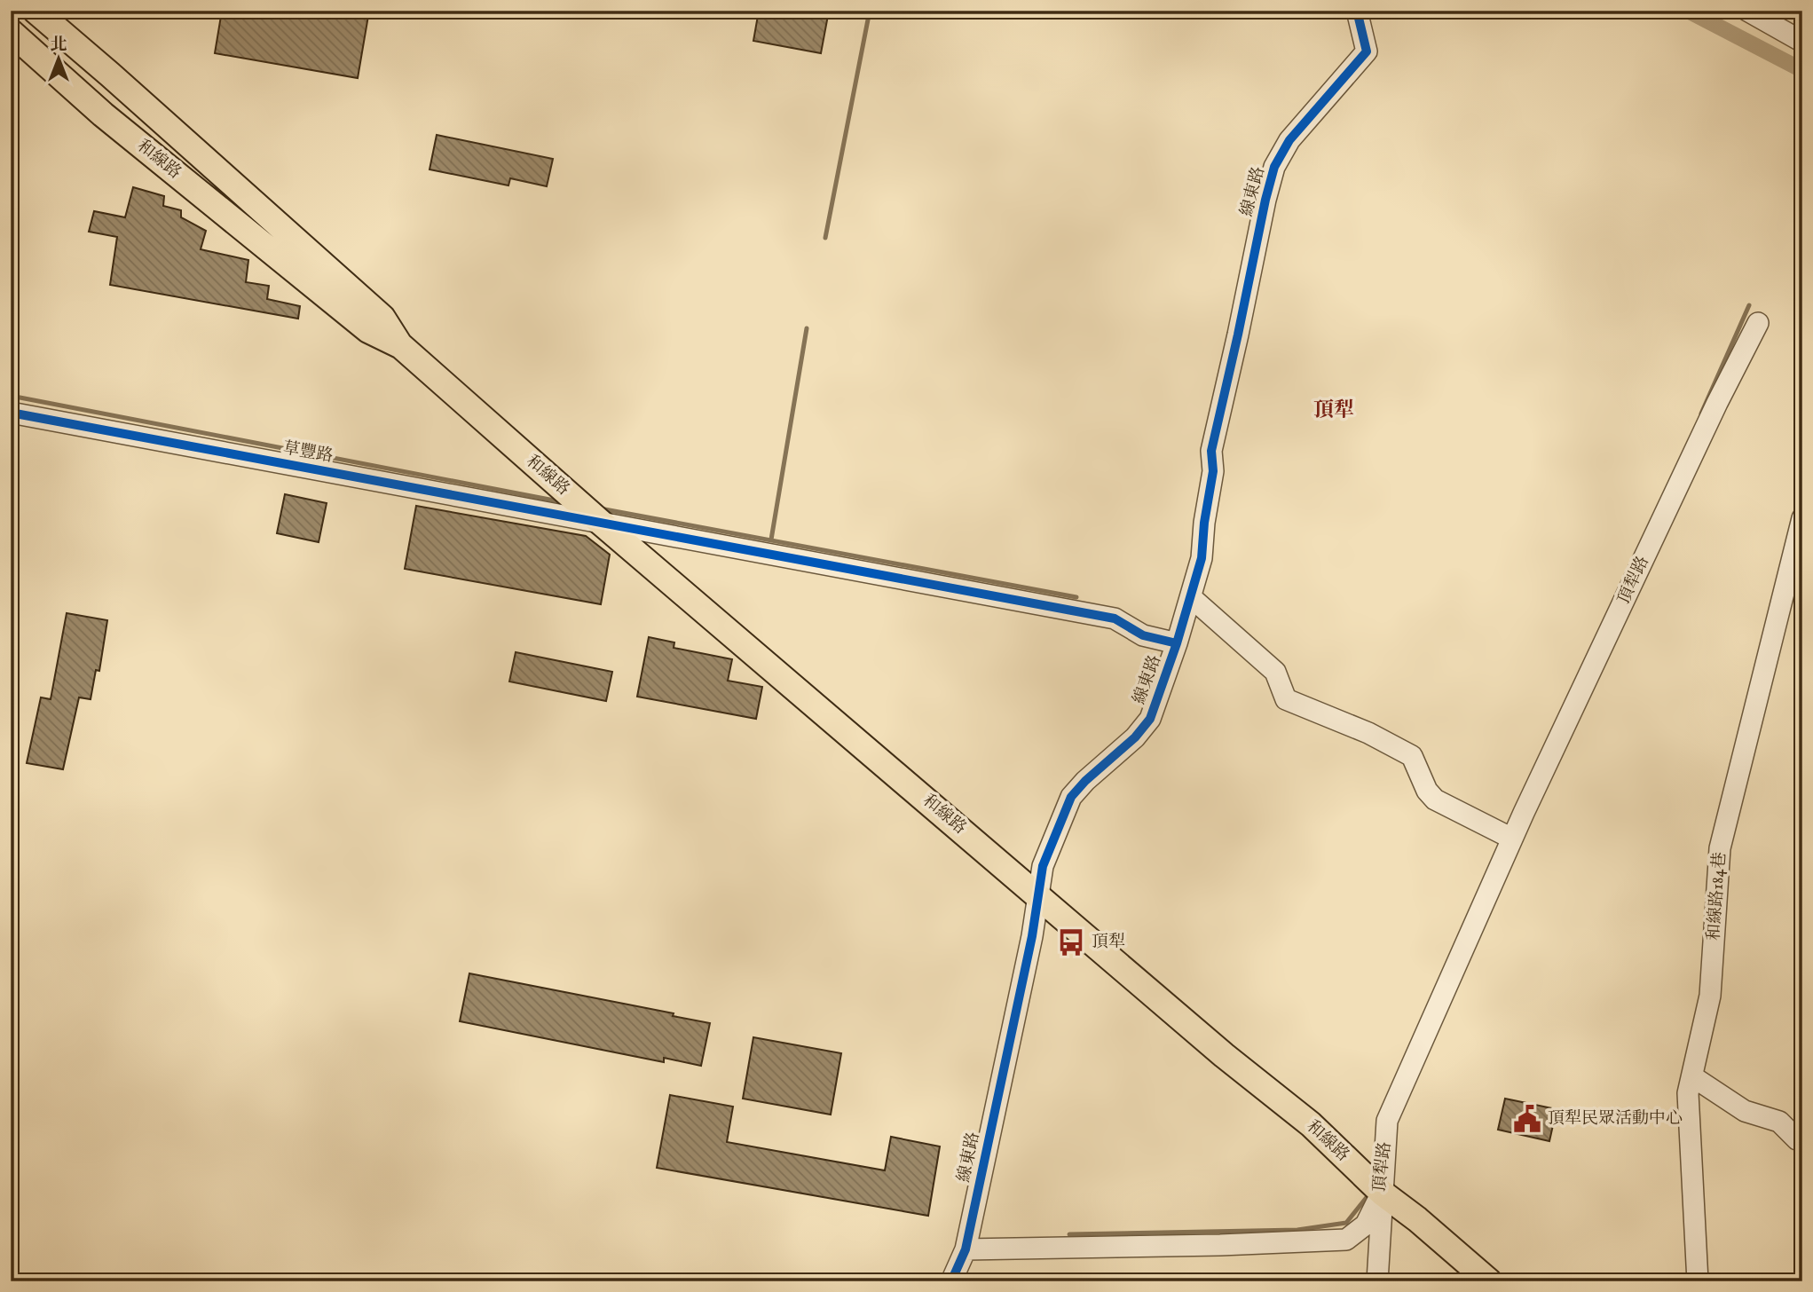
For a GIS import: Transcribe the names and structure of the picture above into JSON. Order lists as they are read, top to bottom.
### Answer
{
  "streets": {
    "main road": ["和線路"],
    "street": [
      "線東路",
      "草豐路",
      "頂犁路",
      "和線路184巷"
    ]
  },
  "crossings": [
    ["和線路", "線東路"],
    ["和線路", "草豐路"],
    ["和線路", "頂犁路"],
    ["線東路", "草豐路"],
    ["線東路", "頂犁路"]
  ],
  "districts": ["頂犁"],
  "places": {
    "bus stop": ["頂犁"],
    "public building": ["頂犁民眾活動中心"]
  },
  "north": "top"
}
